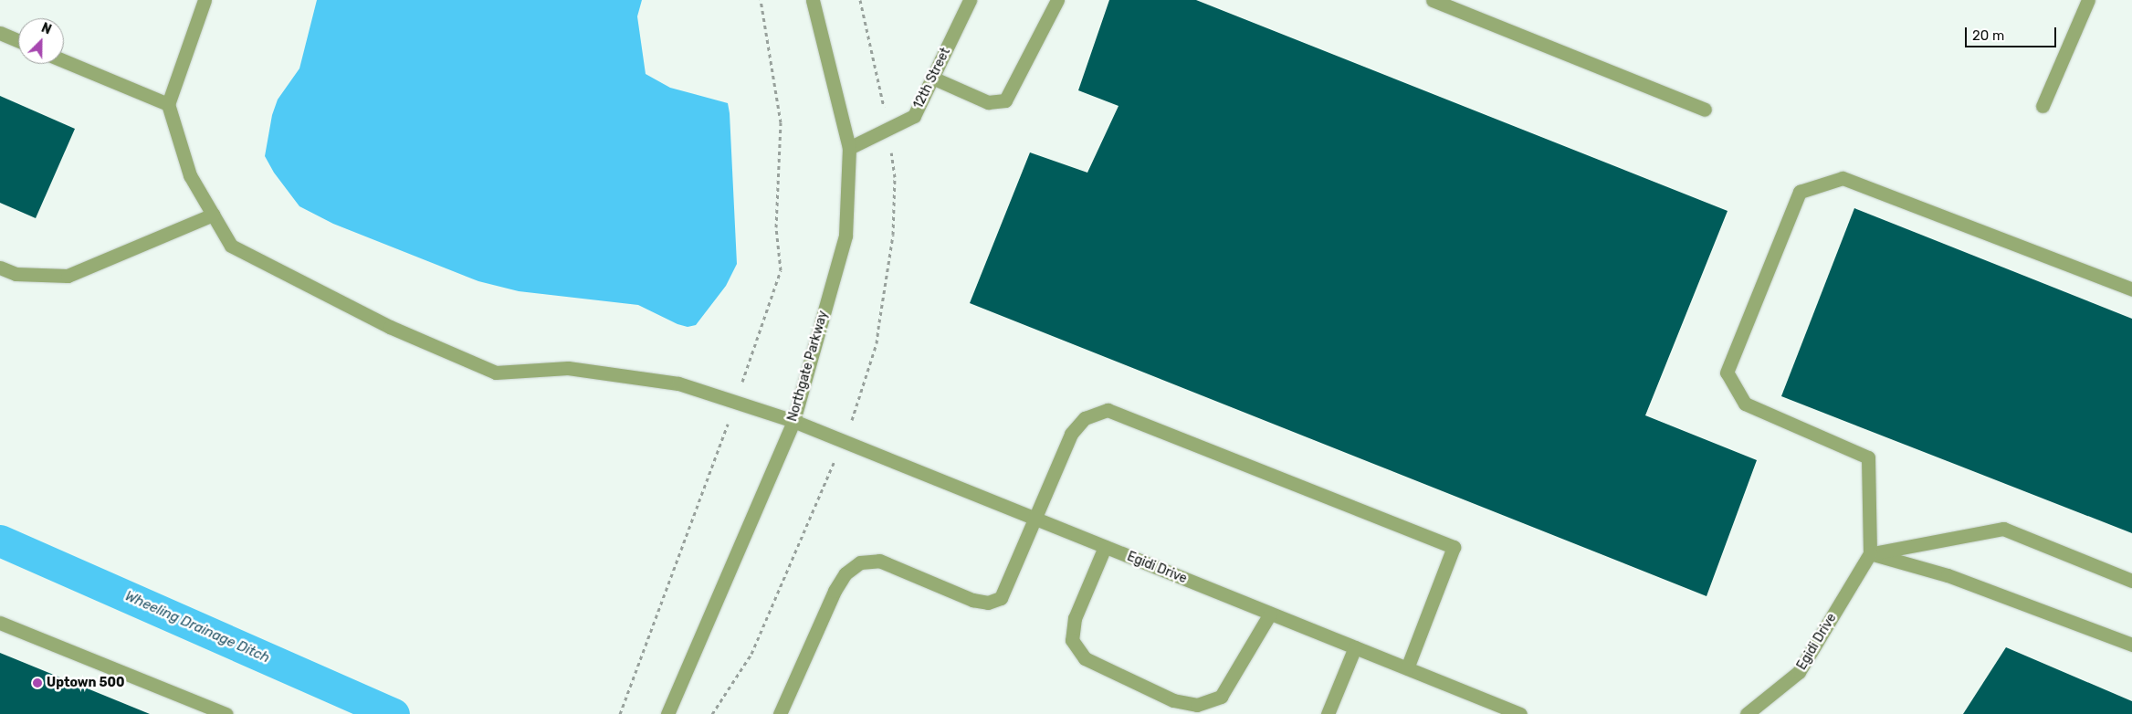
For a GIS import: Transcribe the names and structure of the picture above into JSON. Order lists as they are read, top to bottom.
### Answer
{
  "streets": {
    "street": ["12th Street", "Northgate Parkway", "Egidi Drive"]
  },
  "crossings": [
    ["12th Street", "Northgate Parkway"],
    ["Northgate Parkway", "Egidi Drive"]
  ],
  "water": ["Wheeling Drainage Ditch"],
  "places": ["Uptown 500"],
  "scale_bar": "20 m",
  "north": "top right"
}
